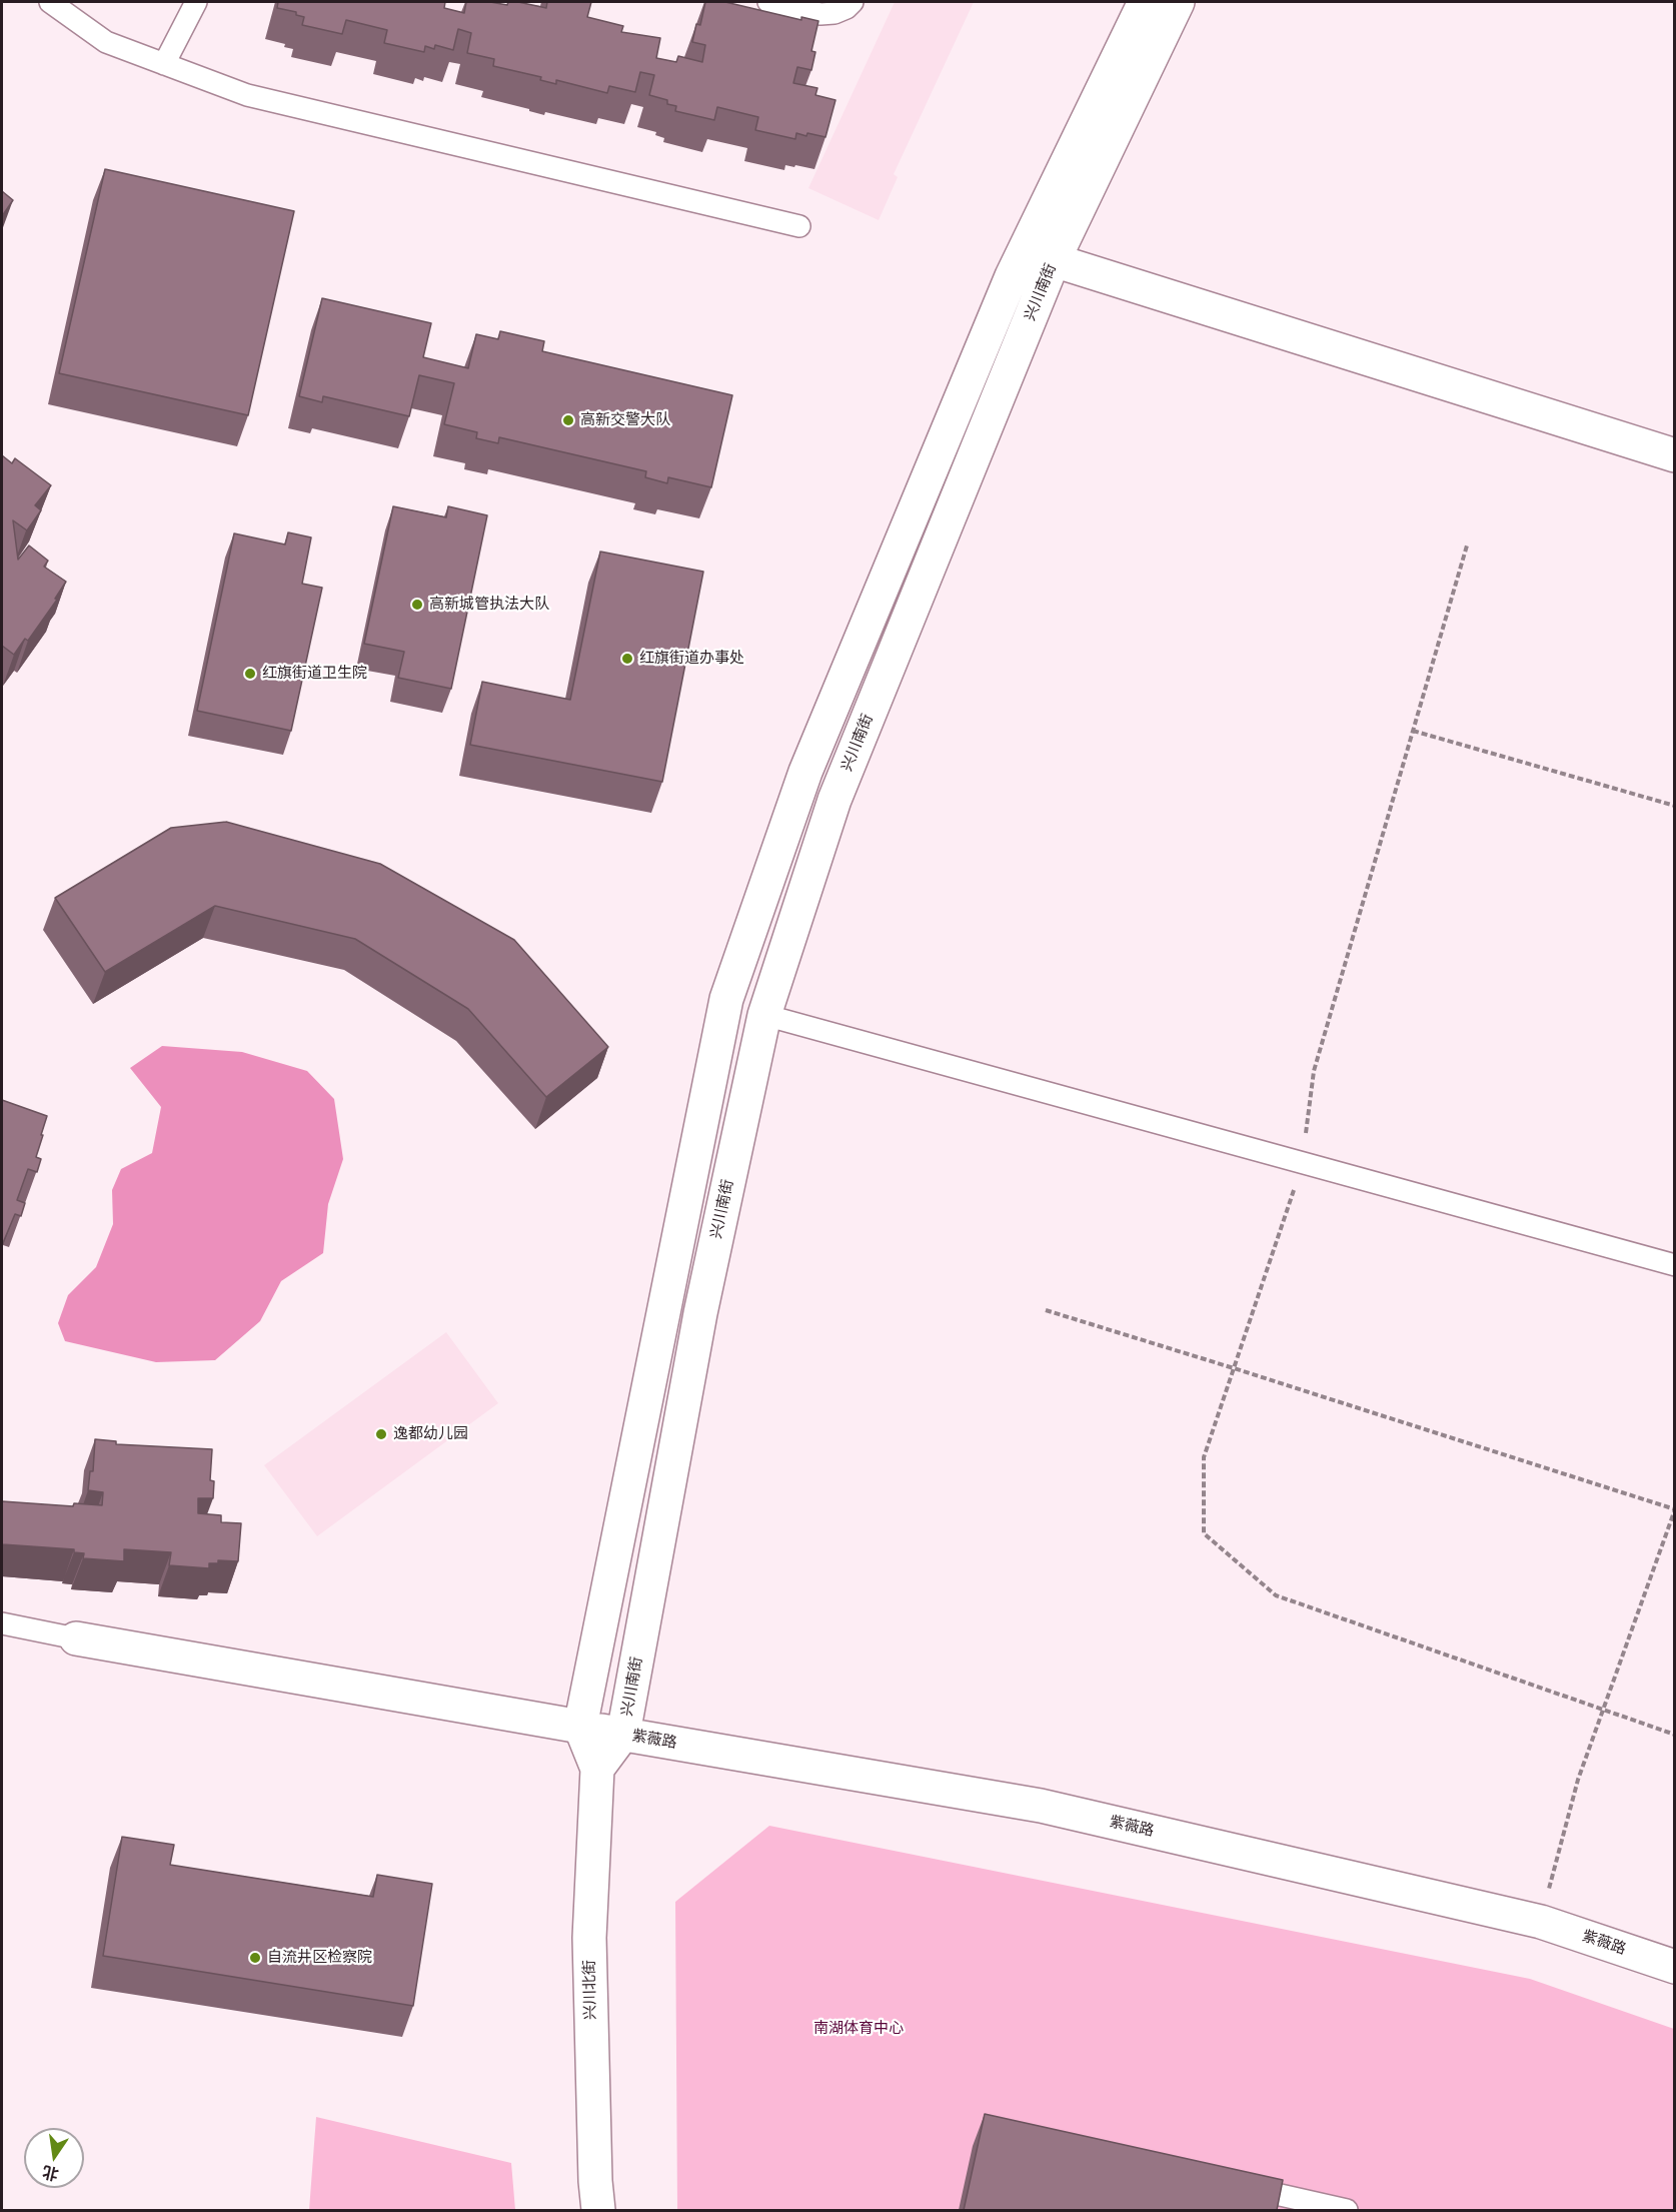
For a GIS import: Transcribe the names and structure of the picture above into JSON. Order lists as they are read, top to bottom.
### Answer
{
  "streets": {
    "street": ["兴川南街", "紫薇路", "兴川北街"]
  },
  "crossings": [
    ["兴川南街", "紫薇路"],
    ["兴川南街", "兴川北街"]
  ],
  "parks": ["南湖体育中心"],
  "places": [
    "高新交警大队",
    "高新城管执法大队",
    "红旗街道办事处",
    "红旗街道卫生院",
    "逸都幼儿园",
    "自流井区检察院"
  ],
  "north": "bottom"
}
